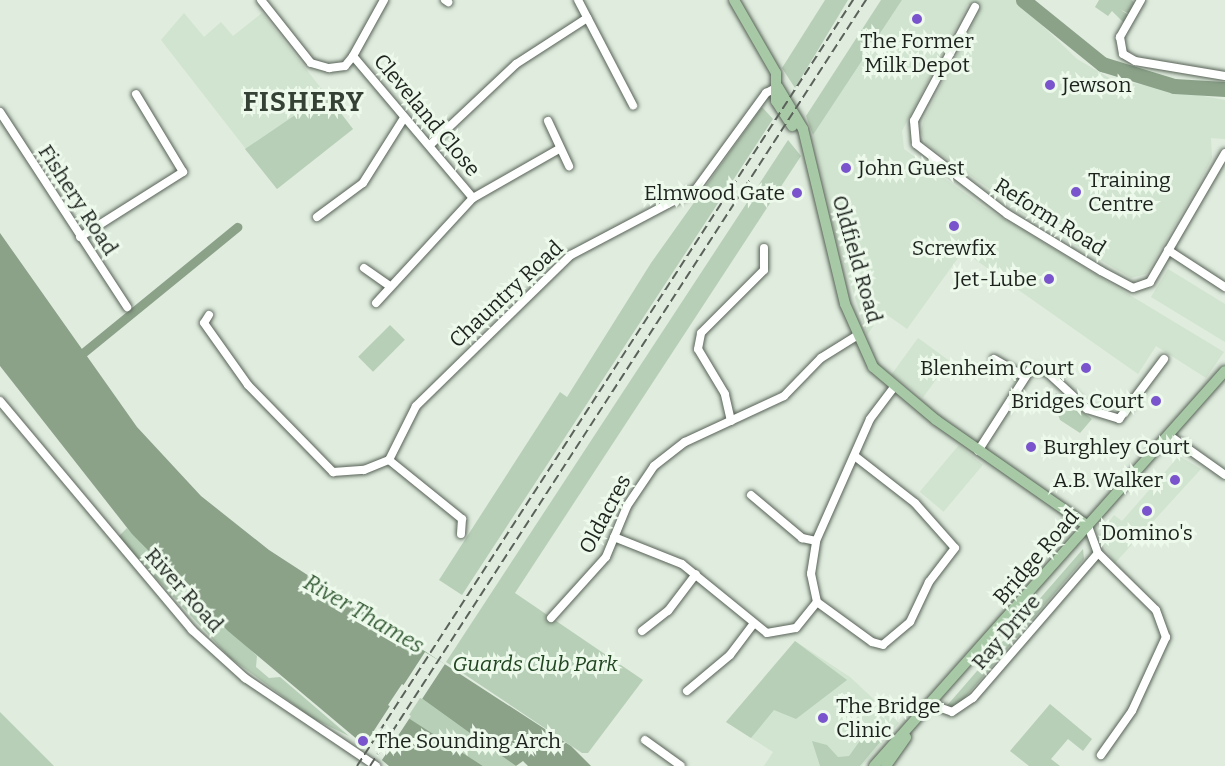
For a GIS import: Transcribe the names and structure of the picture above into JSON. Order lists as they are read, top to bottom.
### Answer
{
  "streets": {
    "main road": ["Oldfield Road", "Bridge Road"],
    "street": [
      "Cleveland Close",
      "Fishery Road",
      "Reform Road",
      "Chauntry Road",
      "Oldacres",
      "River Road",
      "Ray Drive"
    ]
  },
  "crossings": [
    ["Oldfield Road", "Chauntry Road"],
    ["Oldfield Road", "Oldacres"],
    ["Oldfield Road", "Bridge Road"],
    ["Bridge Road", "Ray Drive"]
  ],
  "districts": ["FISHERY"],
  "water": ["River Thames"],
  "parks": ["Guards Club Park"],
  "places": [
    "The Former Milk Depot",
    "Jewson",
    "John Guest",
    "Training Centre",
    "Elmwood Gate",
    "Screwfix",
    "Jet-Lube",
    "Blenheim Court",
    "Bridges Court",
    "Burghley Court",
    "A.B. Walker",
    "Domino's",
    "The Bridge Clinic",
    "The Sounding Arch"
  ]
}
